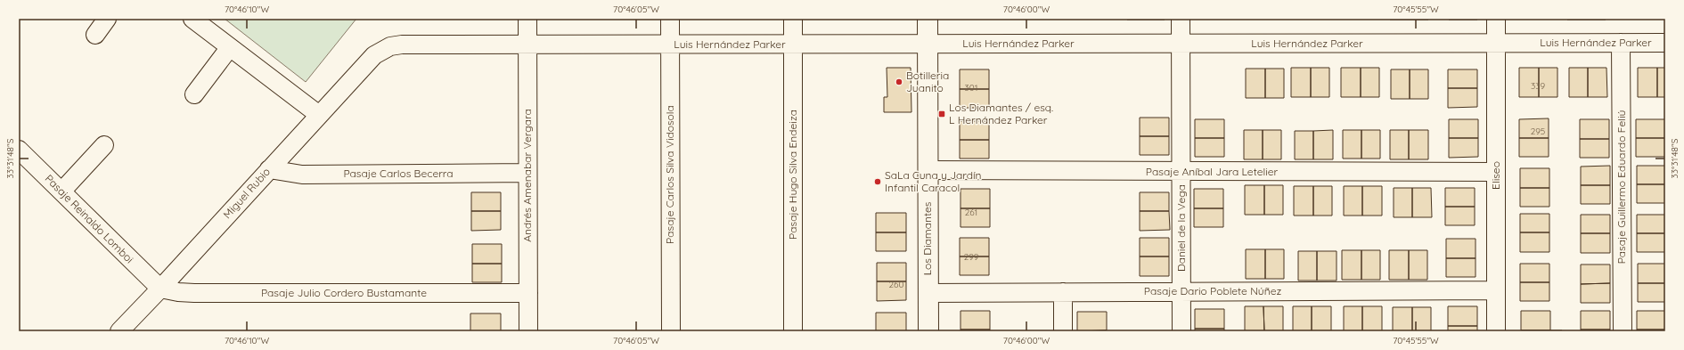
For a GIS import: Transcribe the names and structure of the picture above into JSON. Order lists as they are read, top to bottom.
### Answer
{
  "streets": {
    "street": [
      "Luis Hernández Parker",
      "Pasaje Aníbal Jara Letelier",
      "Pasaje Carlos Becerra",
      "Pasaje Carlos Silva Vidosola",
      "Pasaje Hugo Silva Endeiza",
      "Andrés Amenabar Vergara",
      "Eliseo",
      "Pasaje Guillermo Eduardo Feliú",
      "Miguel Rubio",
      "Pasaje Reinaldo Lomboi",
      "Daniel de la Vega",
      "Los Diamantes",
      "Pasaje Dario Poblete Núñez",
      "Pasaje Julio Cordero Bustamante"
    ]
  },
  "crossings": [
    ["Luis Hernández Parker", "Pasaje Carlos Silva Vidosola"],
    ["Luis Hernández Parker", "Pasaje Hugo Silva Endeiza"],
    ["Luis Hernández Parker", "Andrés Amenabar Vergara"],
    ["Luis Hernández Parker", "Eliseo"],
    ["Luis Hernández Parker", "Pasaje Guillermo Eduardo Feliú"],
    ["Luis Hernández Parker", "Miguel Rubio"],
    ["Luis Hernández Parker", "Daniel de la Vega"],
    ["Luis Hernández Parker", "Los Diamantes"],
    ["Pasaje Aníbal Jara Letelier", "Eliseo"],
    ["Pasaje Aníbal Jara Letelier", "Daniel de la Vega"],
    ["Pasaje Aníbal Jara Letelier", "Los Diamantes"],
    ["Pasaje Carlos Becerra", "Andrés Amenabar Vergara"],
    ["Pasaje Carlos Becerra", "Miguel Rubio"],
    ["Andrés Amenabar Vergara", "Pasaje Julio Cordero Bustamante"],
    ["Eliseo", "Pasaje Dario Poblete Núñez"],
    ["Miguel Rubio", "Pasaje Reinaldo Lomboi"],
    ["Miguel Rubio", "Pasaje Julio Cordero Bustamante"],
    ["Pasaje Reinaldo Lomboi", "Pasaje Julio Cordero Bustamante"],
    ["Daniel de la Vega", "Pasaje Dario Poblete Núñez"],
    ["Los Diamantes", "Pasaje Dario Poblete Núñez"]
  ],
  "places": {
    "other": ["Botilleria Juanito", "SaLa Cuna y Jardín Infantil Caracol"],
    "transit": ["Los Diamantes / esq. L Hernández Parker"]
  },
  "house_numbers": [
    "339",
    "301",
    "295",
    "261",
    "299",
    "260"
  ],
  "coordinates": [
    "70°46'10\"W",
    "70°46'05\"W",
    "70°46'00\"W",
    "70°45'55\"W",
    "33°31'48\"S"
  ]
}
